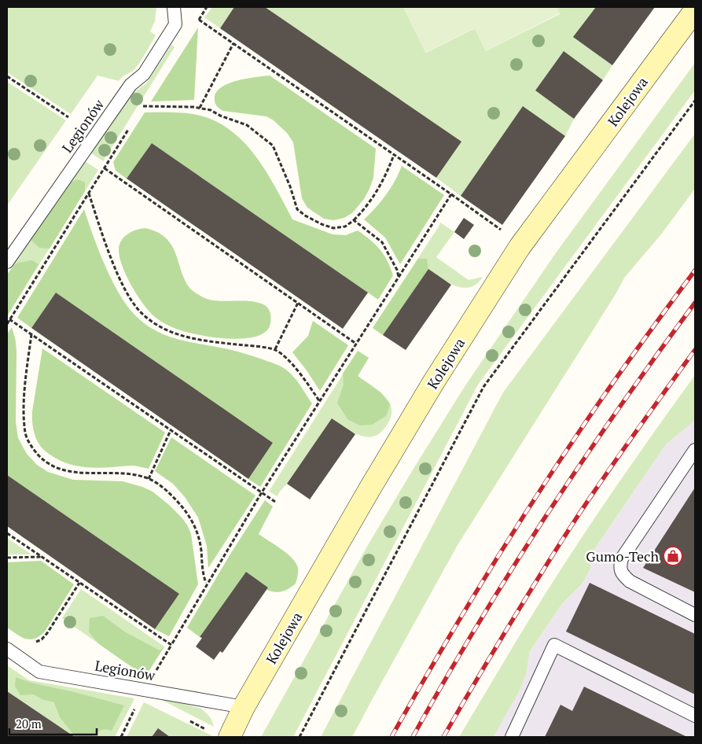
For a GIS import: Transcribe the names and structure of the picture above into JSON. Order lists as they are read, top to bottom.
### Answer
{
  "streets": {
    "street": ["Kolejowa"],
    "lane": ["Legionów"]
  },
  "crossings": [
    ["Kolejowa", "Legionów"]
  ],
  "places": {
    "shop": ["Gumo-Tech"]
  },
  "scale_bar": "20 m"
}
